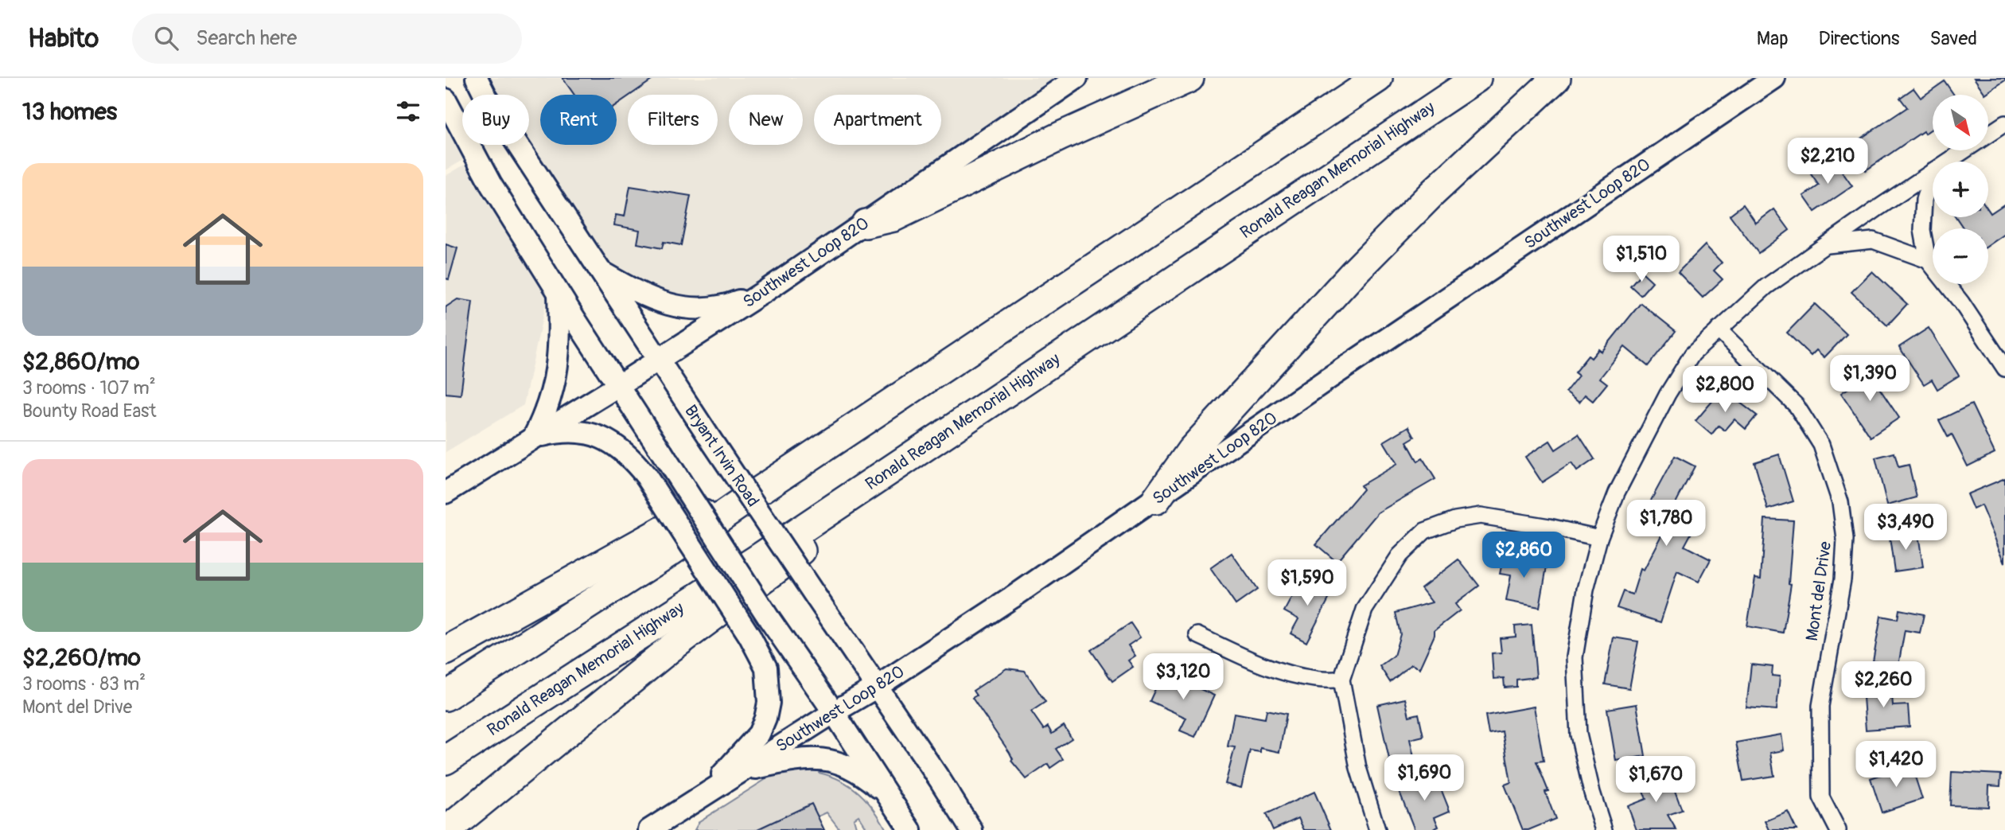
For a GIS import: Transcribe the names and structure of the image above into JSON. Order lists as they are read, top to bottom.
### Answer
{
  "streets": {
    "highway": ["Ronald Reagan Memorial Highway"],
    "main road": ["Southwest Loop 820", "Bryant Irvin Road"],
    "street": ["Mont del Drive"]
  },
  "crossings": [
    ["Southwest Loop 820", "Bryant Irvin Road"]
  ],
  "north": "bottom right",
  "page": {
    "header": "Habito",
    "search": "Search here",
    "nav": ["Map", "Directions", "Saved"],
    "heading": "13 homes",
    "map_buttons": ["+", "−"],
    "chip": [
      "Buy",
      "Rent",
      "Filters",
      "New",
      "Apartment"
    ],
    "price": [
      "$2,210",
      "$1,510",
      "$1,390",
      "$2,800",
      "$1,780",
      "$3,490",
      "$2,860",
      "$1,590",
      "$3,120",
      "$2,260",
      "$1,420",
      "$1,690",
      "$1,670"
    ],
    "list": [
      {
        "name": "$2,860/mo",
        "note": "3 rooms · 107 m² · Bounty Road East"
      },
      {
        "name": "$2,260/mo",
        "note": "3 rooms · 83 m² · Mont del Drive"
      }
    ]
  }
}
